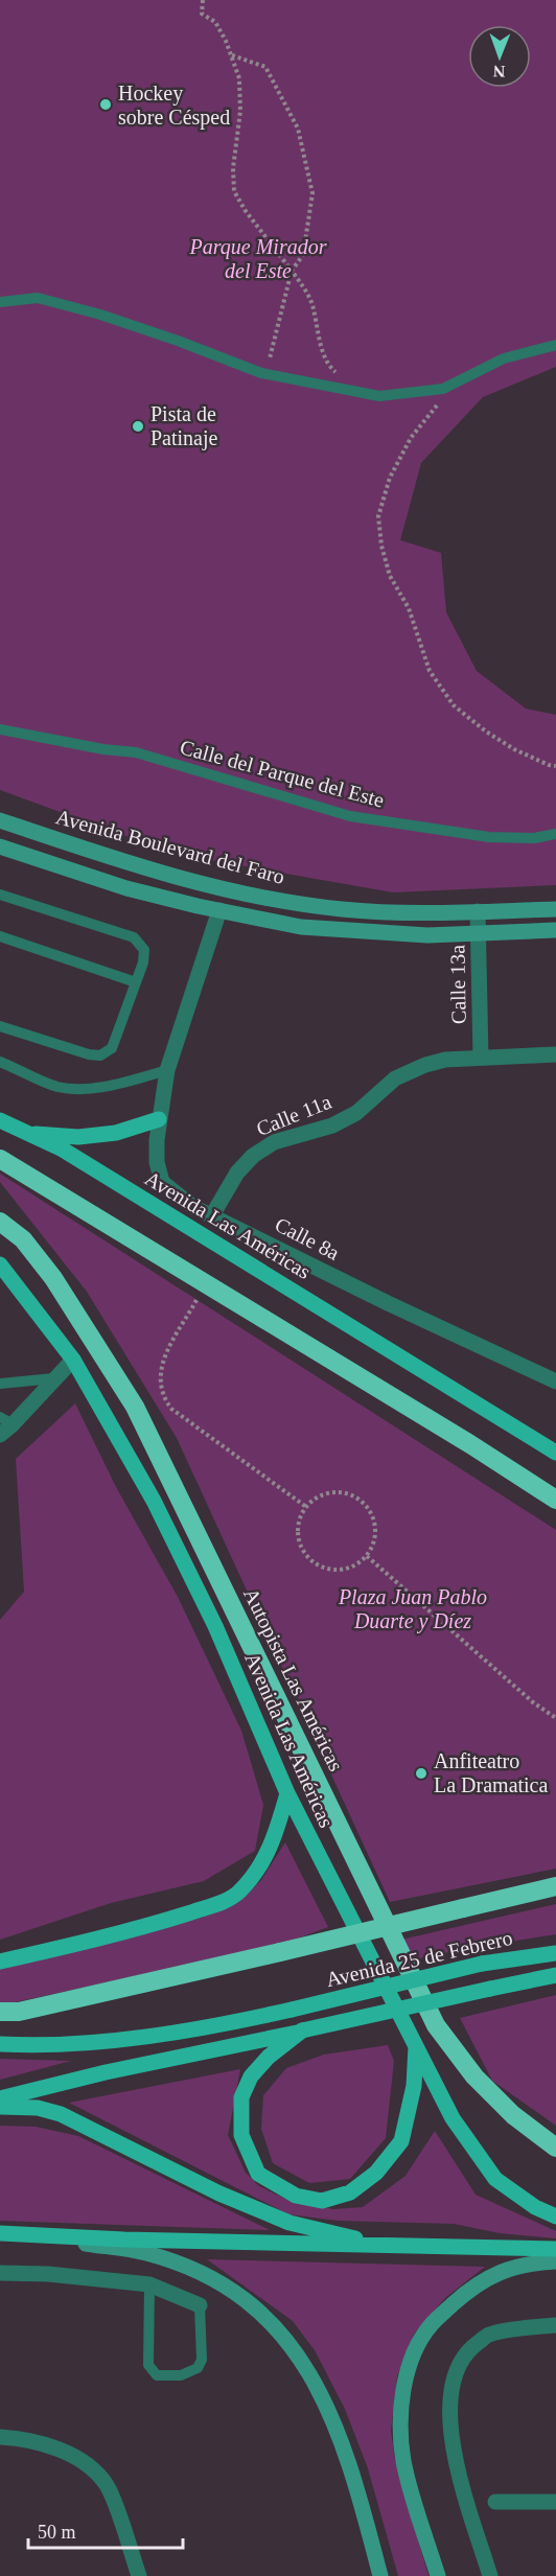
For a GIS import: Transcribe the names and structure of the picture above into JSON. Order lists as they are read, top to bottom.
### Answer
{
  "streets": {
    "highway": ["Autopista Las Américas"],
    "main road": ["Avenida Las Américas", "Avenida 25 de Febrero"],
    "street": [
      "Avenida Boulevard del Faro",
      "Calle 13a",
      "Calle 11a",
      "Calle 8a"
    ],
    "lane": ["Calle del Parque del Este"]
  },
  "crossings": [
    ["Avenida Boulevard del Faro", "Calle 13a"],
    ["Calle 13a", "Calle 11a"],
    ["Calle 11a", "Calle 8a"]
  ],
  "parks": ["Parque Mirador del Este", "Plaza Juan Pablo Duarte y Díez"],
  "places": ["Hockey sobre Césped", "Pista de Patinaje", "Anfiteatro La Dramatica"],
  "scale_bar": "50 m",
  "north": "bottom"
}
